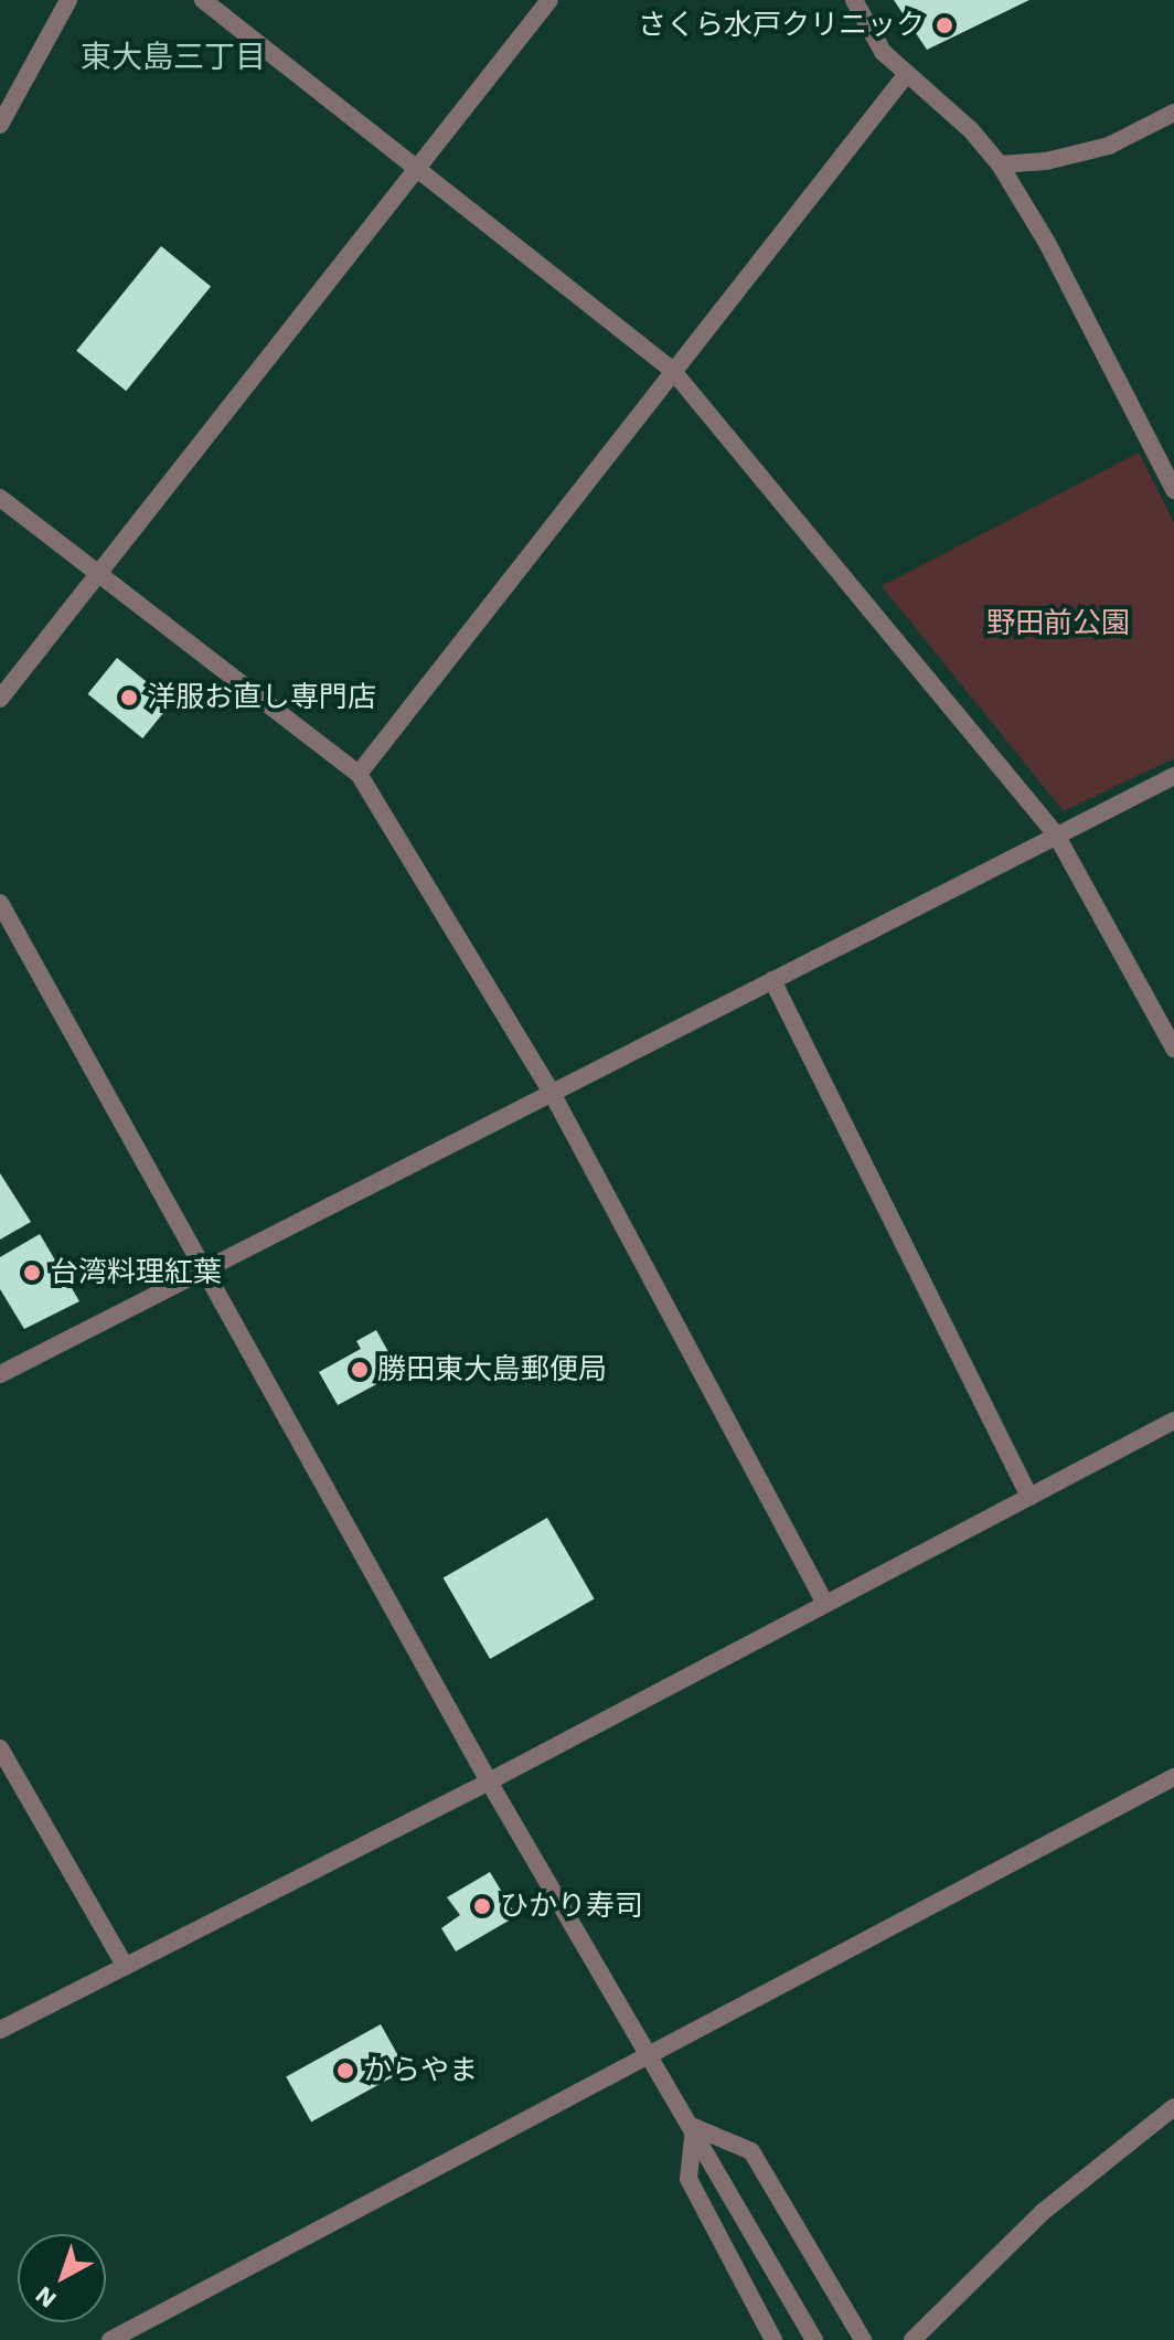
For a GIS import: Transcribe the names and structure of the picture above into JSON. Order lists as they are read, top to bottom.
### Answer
{
  "districts": ["東大島三丁目"],
  "parks": ["野田前公園"],
  "places": [
    "さくら水戸クリニック",
    "洋服お直し専門店",
    "台湾料理紅葉",
    "勝田東大島郵便局",
    "ひかり寿司",
    "からやま"
  ],
  "north": "bottom left"
}
